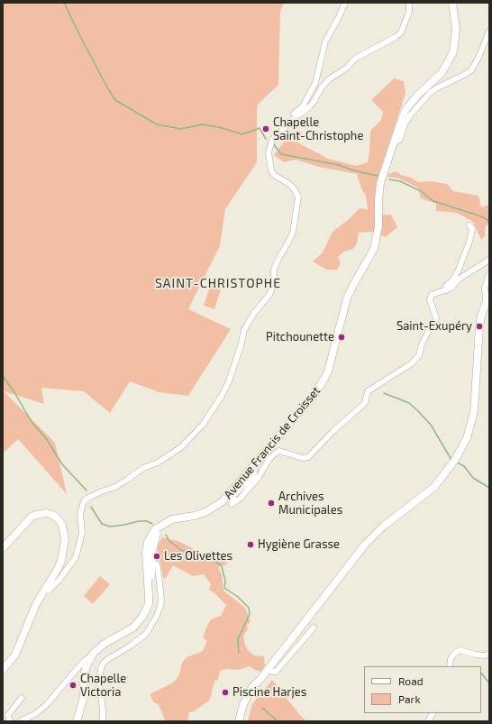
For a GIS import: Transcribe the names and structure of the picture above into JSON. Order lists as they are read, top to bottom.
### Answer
{
  "streets": {
    "main road": ["Avenue Francis de Croisset"]
  },
  "districts": ["SAINT-CHRISTOPHE"],
  "places": [
    "Chapelle Saint-Christophe",
    "Saint-Exupéry",
    "Pitchounette",
    "Archives Municipales",
    "Hygiène Grasse",
    "Les Olivettes",
    "Chapelle Victoria",
    "Piscine Harjes"
  ],
  "legend": ["Road", "Park"]
}
